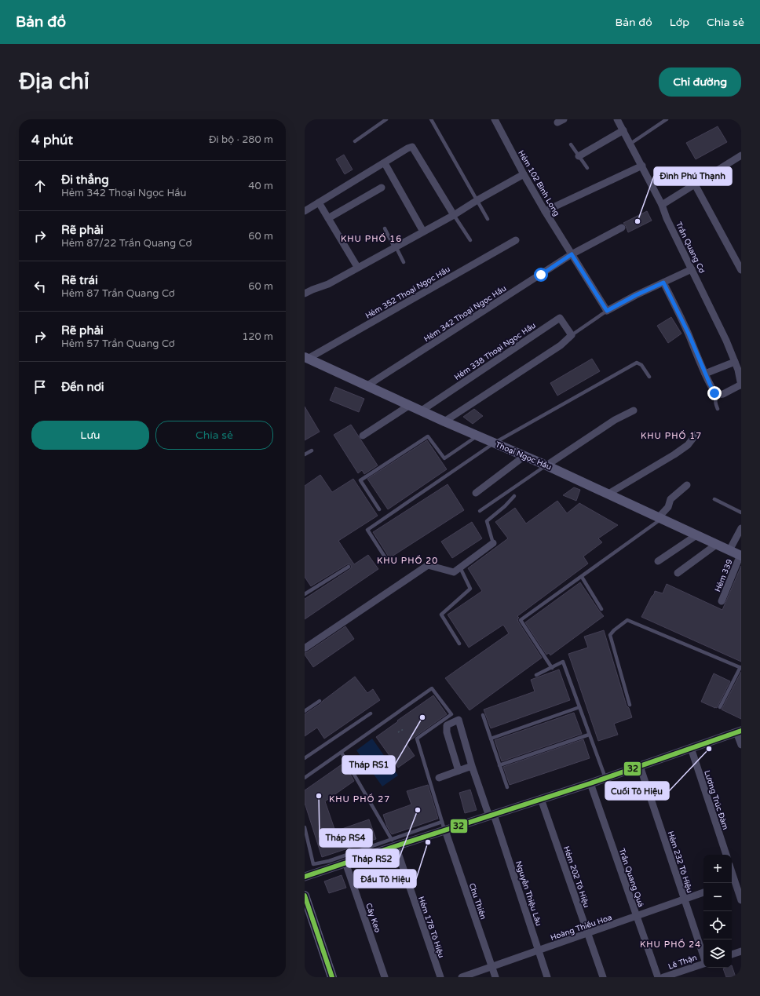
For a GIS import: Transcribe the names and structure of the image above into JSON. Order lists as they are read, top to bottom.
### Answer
{
  "streets": {
    "main road": ["Thoại Ngọc Hầu"],
    "street": [
      "Hẻm 102 Bình Long",
      "Trần Quang Cơ",
      "Hẻm 352 Thoại Ngọc Hầu",
      "Hẻm 342 Thoại Ngọc Hầu",
      "Hẻm 338 Thoại Ngọc Hầu",
      "Hẻm 339",
      "Lương Trúc Đàm",
      "Hẻm 232 Tô Hiệu",
      "Hẻm 202 Tô Hiệu",
      "Trần Quang Quá",
      "Nguyễn Thiệu Lâu",
      "Chu Thiên",
      "Cây Keo",
      "Hẻm 178 Tô Hiệu",
      "Hoàng Thiều Hoa",
      "Lê Thận"
    ]
  },
  "crossings": [
    ["Hẻm 102 Bình Long", "Hẻm 342 Thoại Ngọc Hầu"],
    ["Hẻm 352 Thoại Ngọc Hầu", "Thoại Ngọc Hầu"],
    ["Hẻm 342 Thoại Ngọc Hầu", "Thoại Ngọc Hầu"],
    ["Hẻm 338 Thoại Ngọc Hầu", "Thoại Ngọc Hầu"],
    ["Thoại Ngọc Hầu", "Hẻm 339"],
    ["Hẻm 232 Tô Hiệu", "Hoàng Thiều Hoa"],
    ["Hẻm 202 Tô Hiệu", "Hoàng Thiều Hoa"],
    ["Trần Quang Quá", "Hoàng Thiều Hoa"],
    ["Nguyễn Thiệu Lâu", "Hoàng Thiều Hoa"],
    ["Chu Thiên", "Hoàng Thiều Hoa"]
  ],
  "districts": [
    "KHU PHỐ 16",
    "KHU PHỐ 17",
    "KHU PHỐ 20",
    "KHU PHỐ 27",
    "KHU PHỐ 24"
  ],
  "places": [
    "Đình Phú Thạnh",
    "Tháp RS1",
    "Cuối Tô Hiệu",
    "Tháp RS4",
    "Tháp RS2",
    "Đầu Tô Hiệu"
  ],
  "lines": ["transit line 32"],
  "page": {
    "header": "Bản đồ",
    "nav": ["Bản đồ", "Lớp", "Chia sẻ"],
    "buttons": [
      "Chỉ đường",
      ["Lưu", "Chia sẻ"]
    ],
    "title": "Địa chỉ",
    "heading": ["4 phút", "Đi bộ · 280 m"],
    "list": [
      ["Đi thẳng", "Hẻm 342 Thoại Ngọc Hầu", "40 m"],
      ["Rẽ phải", "Hẻm 87/22 Trần Quang Cơ", "60 m"],
      ["Rẽ trái", "Hẻm 87 Trần Quang Cơ", "60 m"],
      ["Rẽ phải", "Hẻm 57 Trần Quang Cơ", "120 m"],
      "Đến nơi"
    ],
    "map_buttons": ["+", "−"]
  }
}
